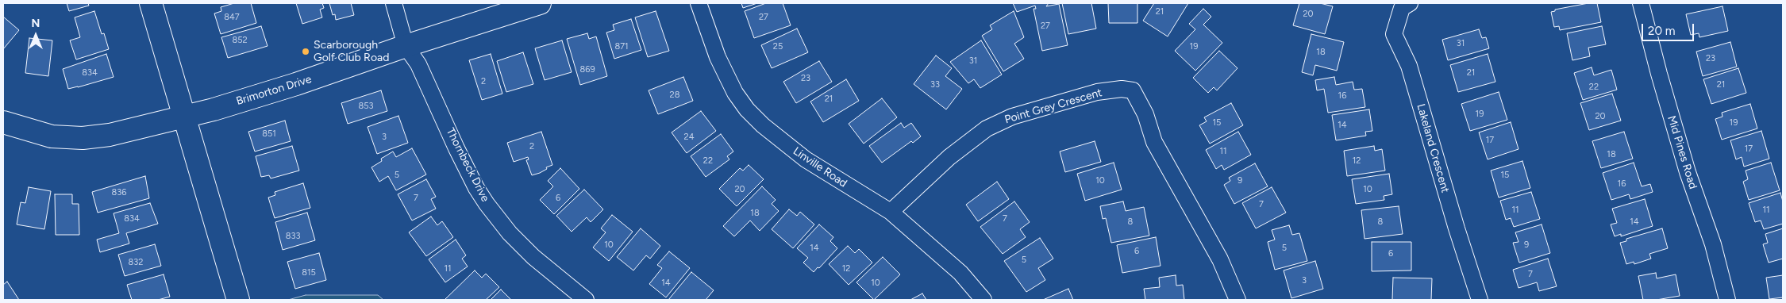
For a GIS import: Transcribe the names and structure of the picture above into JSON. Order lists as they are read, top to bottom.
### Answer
{
  "streets": {
    "street": [
      "Brimorton Drive",
      "Point Grey Crescent",
      "Lakeland Crescent",
      "Mid Pines Road",
      "Thornbeck Drive",
      "Linville Road"
    ]
  },
  "crossings": [
    ["Brimorton Drive", "Thornbeck Drive"],
    ["Point Grey Crescent", "Linville Road"]
  ],
  "places": ["Scarborough Golf Club Road"],
  "house_numbers": [
    "21",
    "20",
    "847",
    "27",
    "27",
    "852",
    "31",
    "871",
    "25",
    "19",
    "18",
    "23",
    "31",
    "869",
    "834",
    "21",
    "23",
    "2",
    "33",
    "21",
    "22",
    "28",
    "16",
    "21",
    "853",
    "19",
    "20",
    "15",
    "19",
    "14",
    "851",
    "3",
    "24",
    "17",
    "2",
    "17",
    "11",
    "18",
    "22",
    "12",
    "5",
    "15",
    "10",
    "9",
    "16",
    "20",
    "10",
    "836",
    "7",
    "6",
    "7",
    "11",
    "11",
    "18",
    "834",
    "7",
    "8",
    "8",
    "14",
    "833",
    "10",
    "9",
    "14",
    "5",
    "6",
    "6",
    "5",
    "832",
    "11",
    "12",
    "815",
    "7",
    "3",
    "14",
    "10"
  ],
  "scale_bar": "20 m",
  "north": "top"
}
